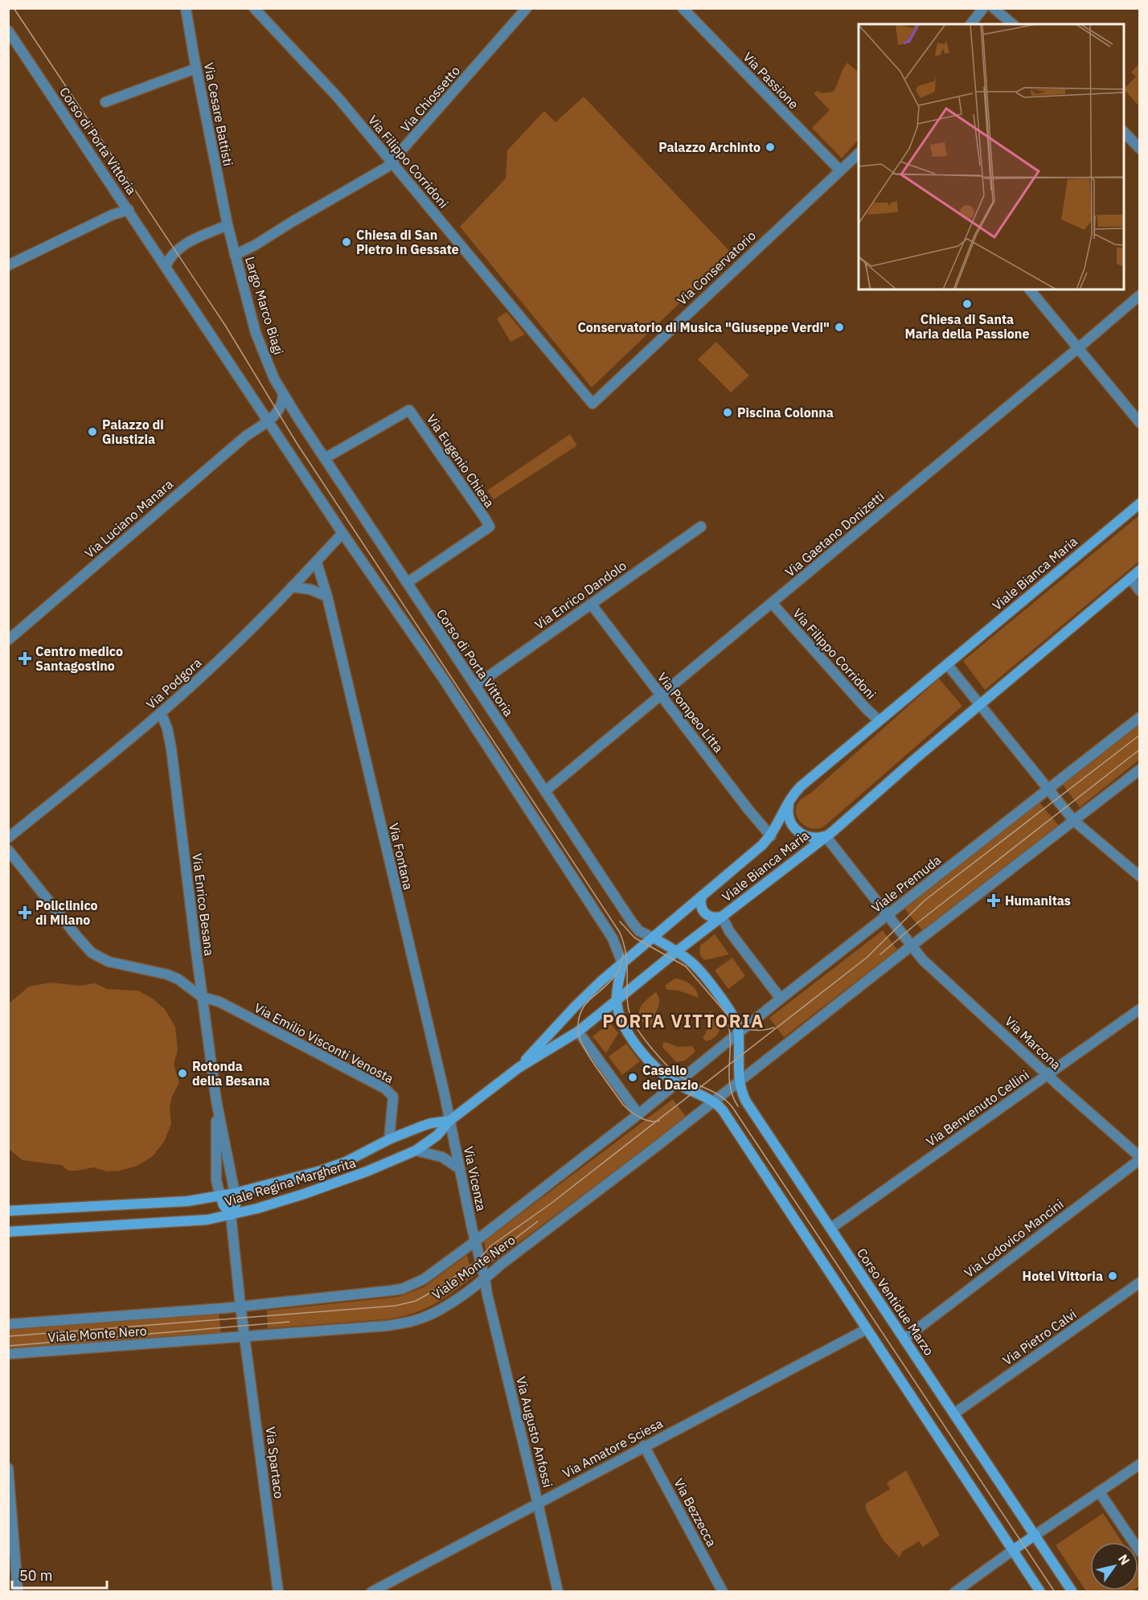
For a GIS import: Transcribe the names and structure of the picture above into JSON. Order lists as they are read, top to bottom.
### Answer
{
  "streets": {
    "main road": ["Viale Bianca Maria", "Viale Regina Margherita", "Corso Ventidue Marzo"],
    "street": [
      "Via Passione",
      "Via Chiossetto",
      "Via Cesare Battisti",
      "Corso di Porta Vittoria",
      "Via Filippo Corridoni",
      "Via Conservatorio",
      "Largo Marco Biagi",
      "Via Eugenio Chiesa",
      "Via Luciano Manara",
      "Via Gaetano Donizetti",
      "Via Enrico Dandolo",
      "Via Podgora",
      "Via Pompeo Litta",
      "Via Fontana",
      "Viale Premuda",
      "Via Enrico Besana",
      "Via Emilio Visconti Venosta",
      "Via Marcona",
      "Via Benvenuto Cellini",
      "Via Vicenza",
      "Via Lodovico Mancini",
      "Viale Monte Nero",
      "Via Pietro Calvi",
      "Via Augusto Anfossi",
      "Via Amatore Sciesa",
      "Via Spartaco",
      "Via Bezzecca"
    ]
  },
  "crossings": [
    ["Via Passione", "Via Conservatorio"],
    ["Via Chiossetto", "Via Filippo Corridoni"],
    ["Via Chiossetto", "Largo Marco Biagi"],
    ["Via Cesare Battisti", "Largo Marco Biagi"],
    ["Corso di Porta Vittoria", "Largo Marco Biagi"],
    ["Corso di Porta Vittoria", "Via Eugenio Chiesa"],
    ["Corso di Porta Vittoria", "Via Gaetano Donizetti"],
    ["Corso di Porta Vittoria", "Viale Bianca Maria"],
    ["Corso di Porta Vittoria", "Via Enrico Dandolo"],
    ["Via Filippo Corridoni", "Via Conservatorio"],
    ["Via Filippo Corridoni", "Via Gaetano Donizetti"],
    ["Via Filippo Corridoni", "Viale Bianca Maria"],
    ["Via Gaetano Donizetti", "Via Pompeo Litta"],
    ["Viale Bianca Maria", "Via Pompeo Litta"],
    ["Viale Bianca Maria", "Viale Premuda"],
    ["Viale Bianca Maria", "Via Marcona"],
    ["Viale Bianca Maria", "Viale Regina Margherita"],
    ["Viale Bianca Maria", "Viale Monte Nero"],
    ["Viale Bianca Maria", "Corso Ventidue Marzo"],
    ["Via Enrico Dandolo", "Via Pompeo Litta"],
    ["Via Podgora", "Via Fontana"],
    ["Via Podgora", "Via Enrico Besana"],
    ["Via Fontana", "Via Vicenza"],
    ["Via Fontana", "Viale Regina Margherita"],
    ["Viale Premuda", "Via Marcona"],
    ["Viale Premuda", "Viale Monte Nero"],
    ["Viale Premuda", "Corso Ventidue Marzo"],
    ["Via Enrico Besana", "Via Emilio Visconti Venosta"],
    ["Via Enrico Besana", "Viale Regina Margherita"],
    ["Via Emilio Visconti Venosta", "Viale Regina Margherita"],
    ["Via Marcona", "Via Benvenuto Cellini"],
    ["Via Marcona", "Via Lodovico Mancini"],
    ["Via Marcona", "Viale Monte Nero"],
    ["Via Benvenuto Cellini", "Corso Ventidue Marzo"],
    ["Via Vicenza", "Viale Regina Margherita"],
    ["Via Vicenza", "Viale Monte Nero"],
    ["Via Vicenza", "Via Augusto Anfossi"],
    ["Via Lodovico Mancini", "Corso Ventidue Marzo"],
    ["Viale Monte Nero", "Corso Ventidue Marzo"],
    ["Viale Monte Nero", "Via Augusto Anfossi"],
    ["Viale Monte Nero", "Via Spartaco"],
    ["Corso Ventidue Marzo", "Via Pietro Calvi"],
    ["Via Augusto Anfossi", "Via Amatore Sciesa"],
    ["Via Amatore Sciesa", "Via Bezzecca"]
  ],
  "districts": ["PORTA VITTORIA"],
  "places": {
    "other": [
      "Palazzo Archinto",
      "Chiesa di San Pietro in Gessate",
      "Chiesa di Santa Maria della Passione",
      "Conservatorio di Musica \"Giuseppe Verdi\"",
      "Piscina Colonna",
      "Palazzo di Giustizia",
      "Rotonda della Besana",
      "Casello del Dazio",
      "Hotel Vittoria"
    ],
    "health": ["Centro medico Santagostino", "Humanitas", "Policlinico di Milano"]
  },
  "scale_bar": "50 m",
  "north": "top right"
}
